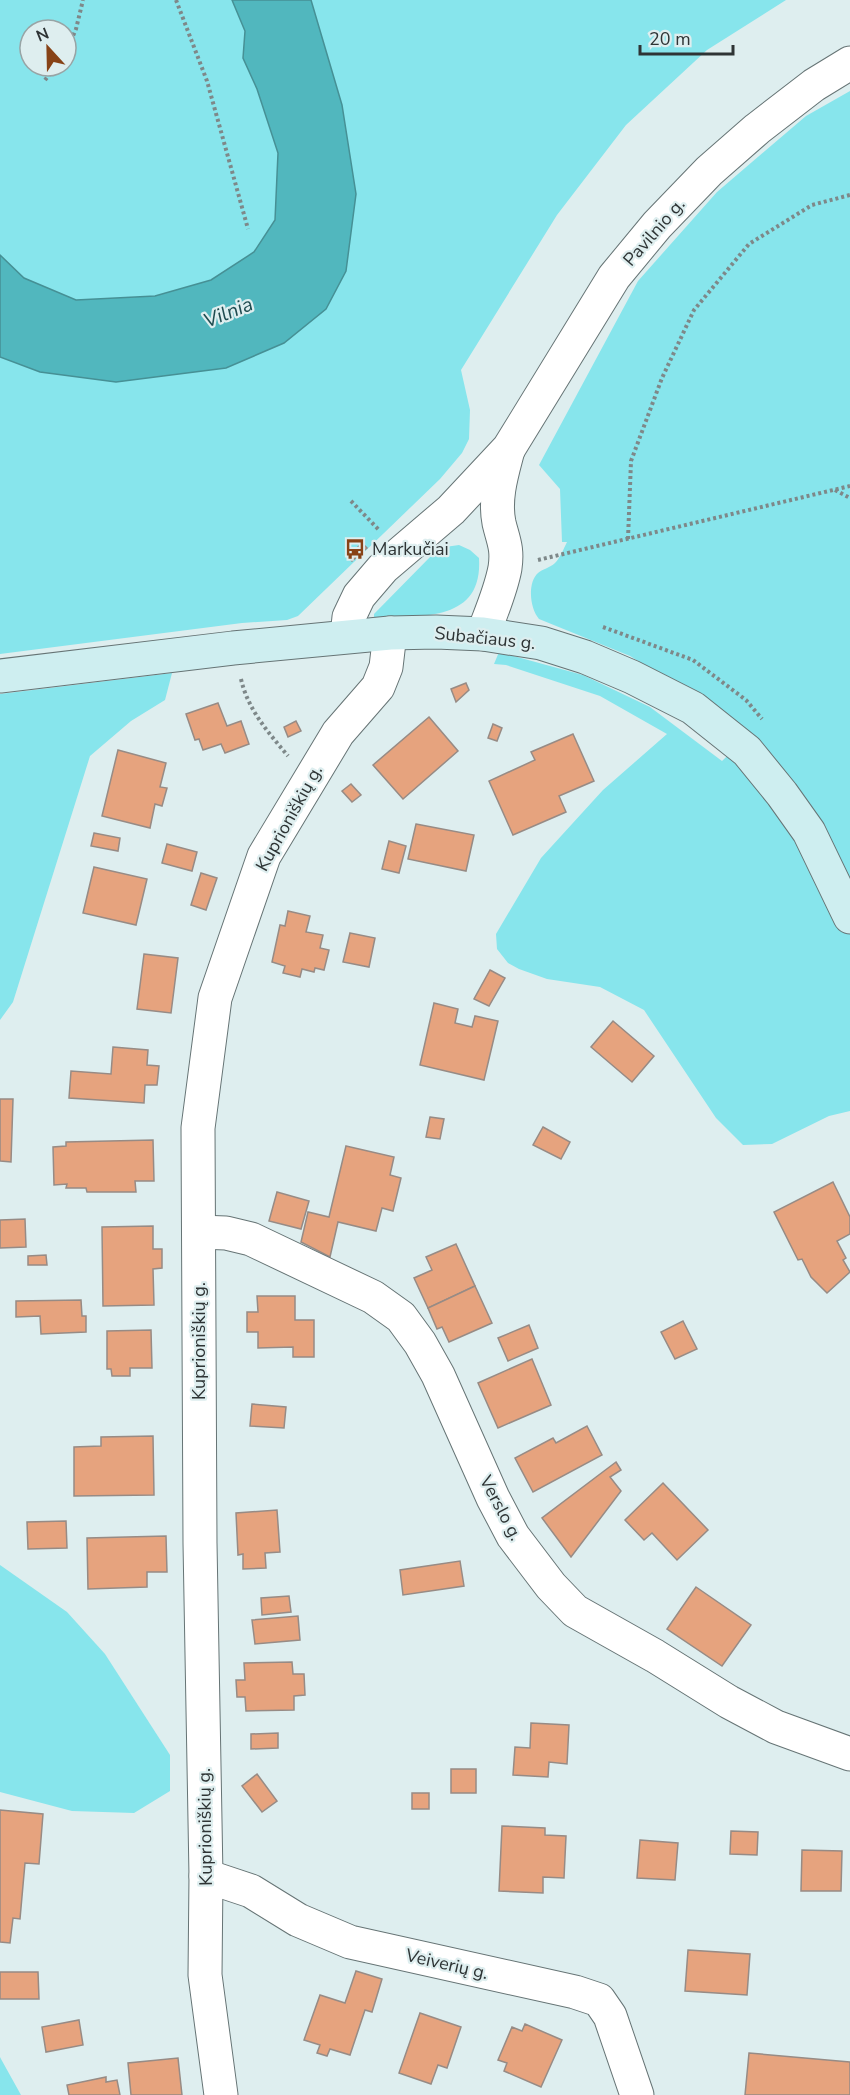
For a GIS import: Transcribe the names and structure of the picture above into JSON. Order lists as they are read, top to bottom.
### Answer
{
  "streets": {
    "street": [
      "Pavilnio g.",
      "Subačiaus g.",
      "Kuprioniškių g.",
      "Verslo g.",
      "Veiverių g."
    ]
  },
  "crossings": [
    ["Pavilnio g.", "Subačiaus g."],
    ["Subačiaus g.", "Kuprioniškių g."],
    ["Kuprioniškių g.", "Verslo g."],
    ["Kuprioniškių g.", "Veiverių g."]
  ],
  "water": ["Vilnia"],
  "places": {
    "bus stop": ["Markučiai"]
  },
  "scale_bar": "20 m",
  "north": "top"
}
